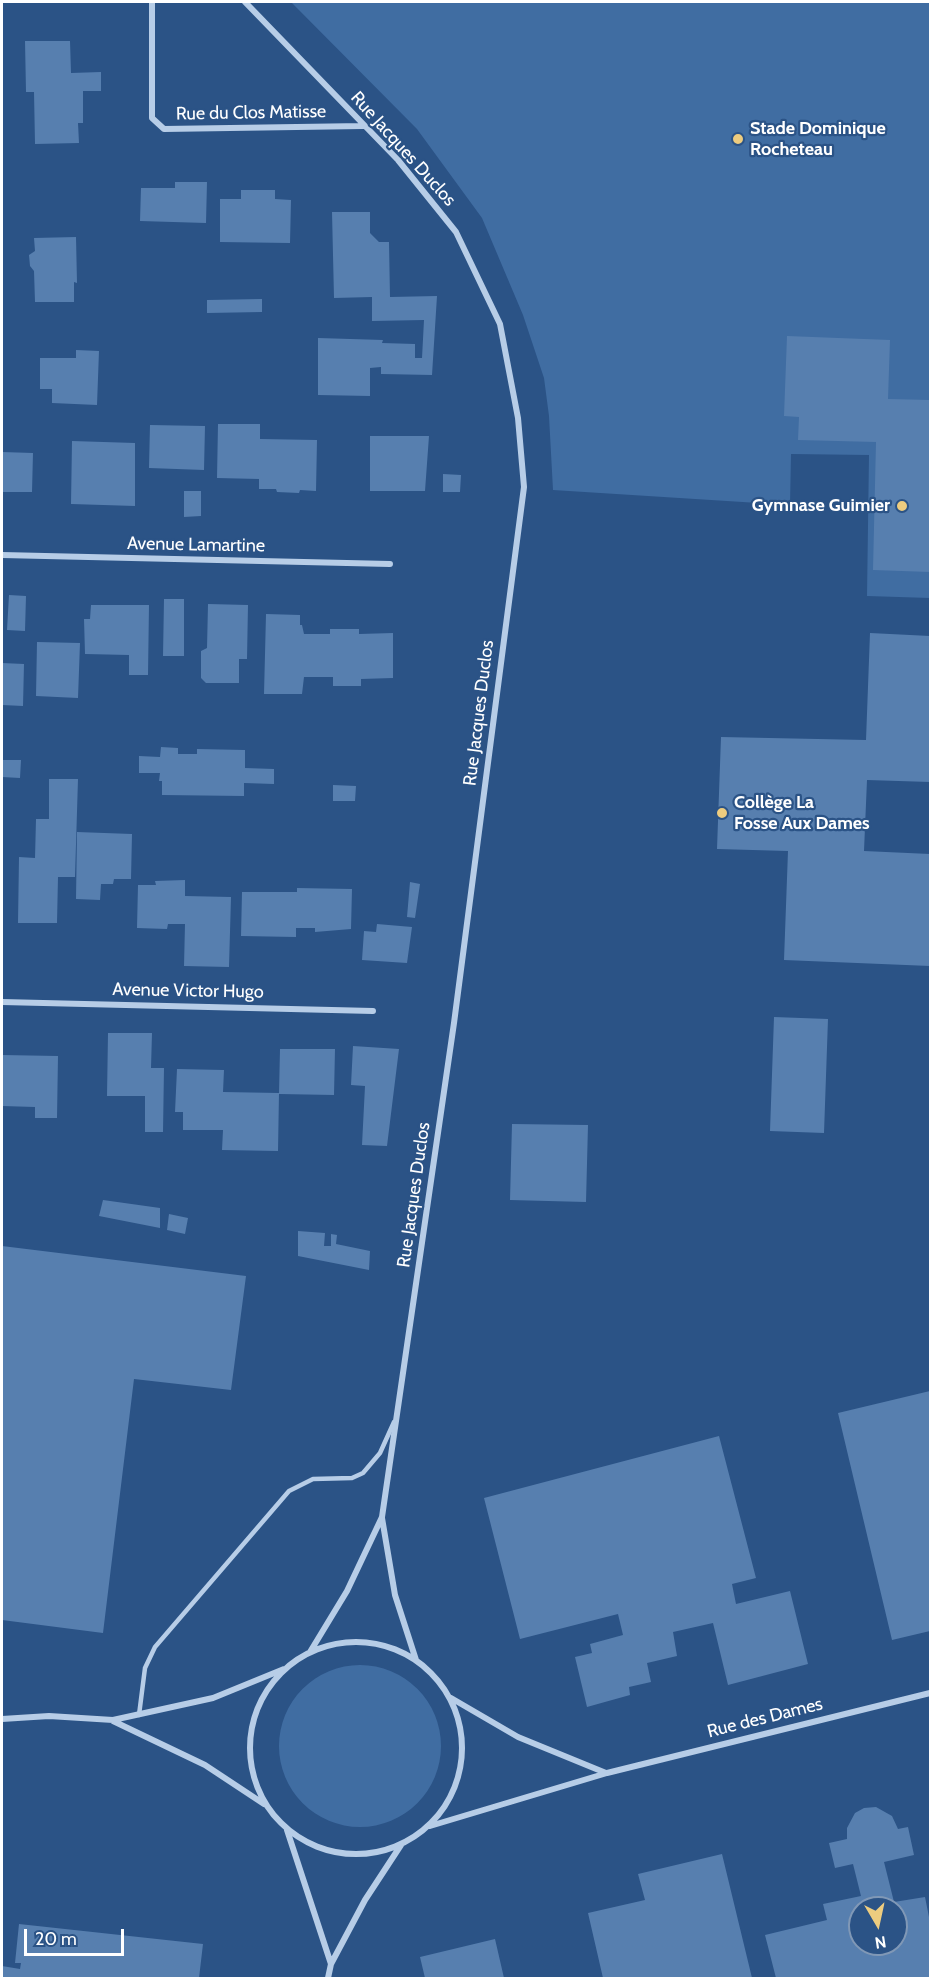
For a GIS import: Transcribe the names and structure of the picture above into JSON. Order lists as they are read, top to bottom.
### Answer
{
  "streets": {
    "street": [
      "Rue du Clos Matisse",
      "Rue Jacques Duclos",
      "Avenue Lamartine",
      "Avenue Victor Hugo",
      "Rue des Dames"
    ]
  },
  "crossings": [
    ["Rue du Clos Matisse", "Rue Jacques Duclos"],
    ["Rue Jacques Duclos", "Rue des Dames"]
  ],
  "places": ["Stade Dominique Rocheteau", "Gymnase Guimier", "Collège La Fosse Aux Dames"],
  "scale_bar": "20 m",
  "north": "bottom"
}
